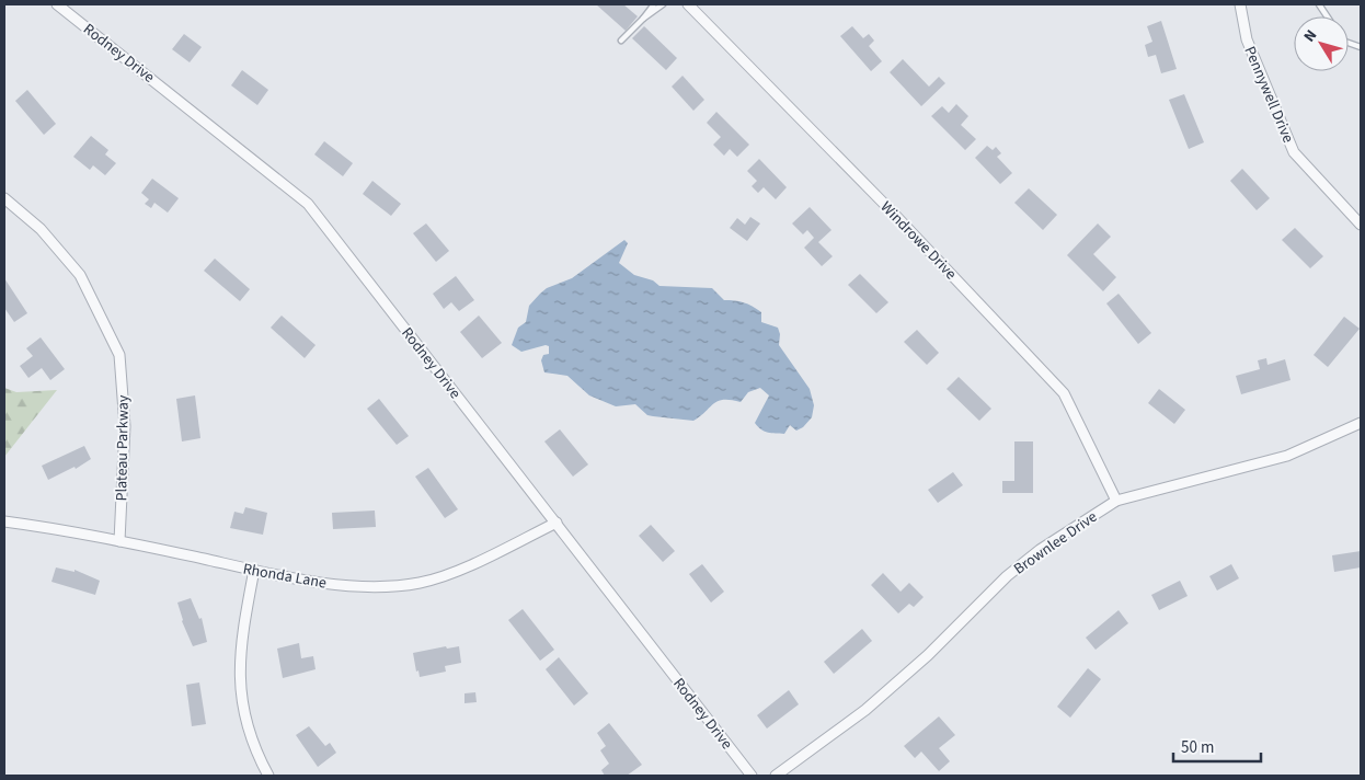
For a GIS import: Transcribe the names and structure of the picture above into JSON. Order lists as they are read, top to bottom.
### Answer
{
  "streets": {
    "street": [
      "Rodney Drive",
      "Pennywell Drive",
      "Windrowe Drive",
      "Plateau Parkway",
      "Brownlee Drive",
      "Rhonda Lane"
    ]
  },
  "crossings": [
    ["Rodney Drive", "Rhonda Lane"],
    ["Windrowe Drive", "Brownlee Drive"],
    ["Plateau Parkway", "Rhonda Lane"]
  ],
  "scale_bar": "50 m",
  "north": "top left"
}
